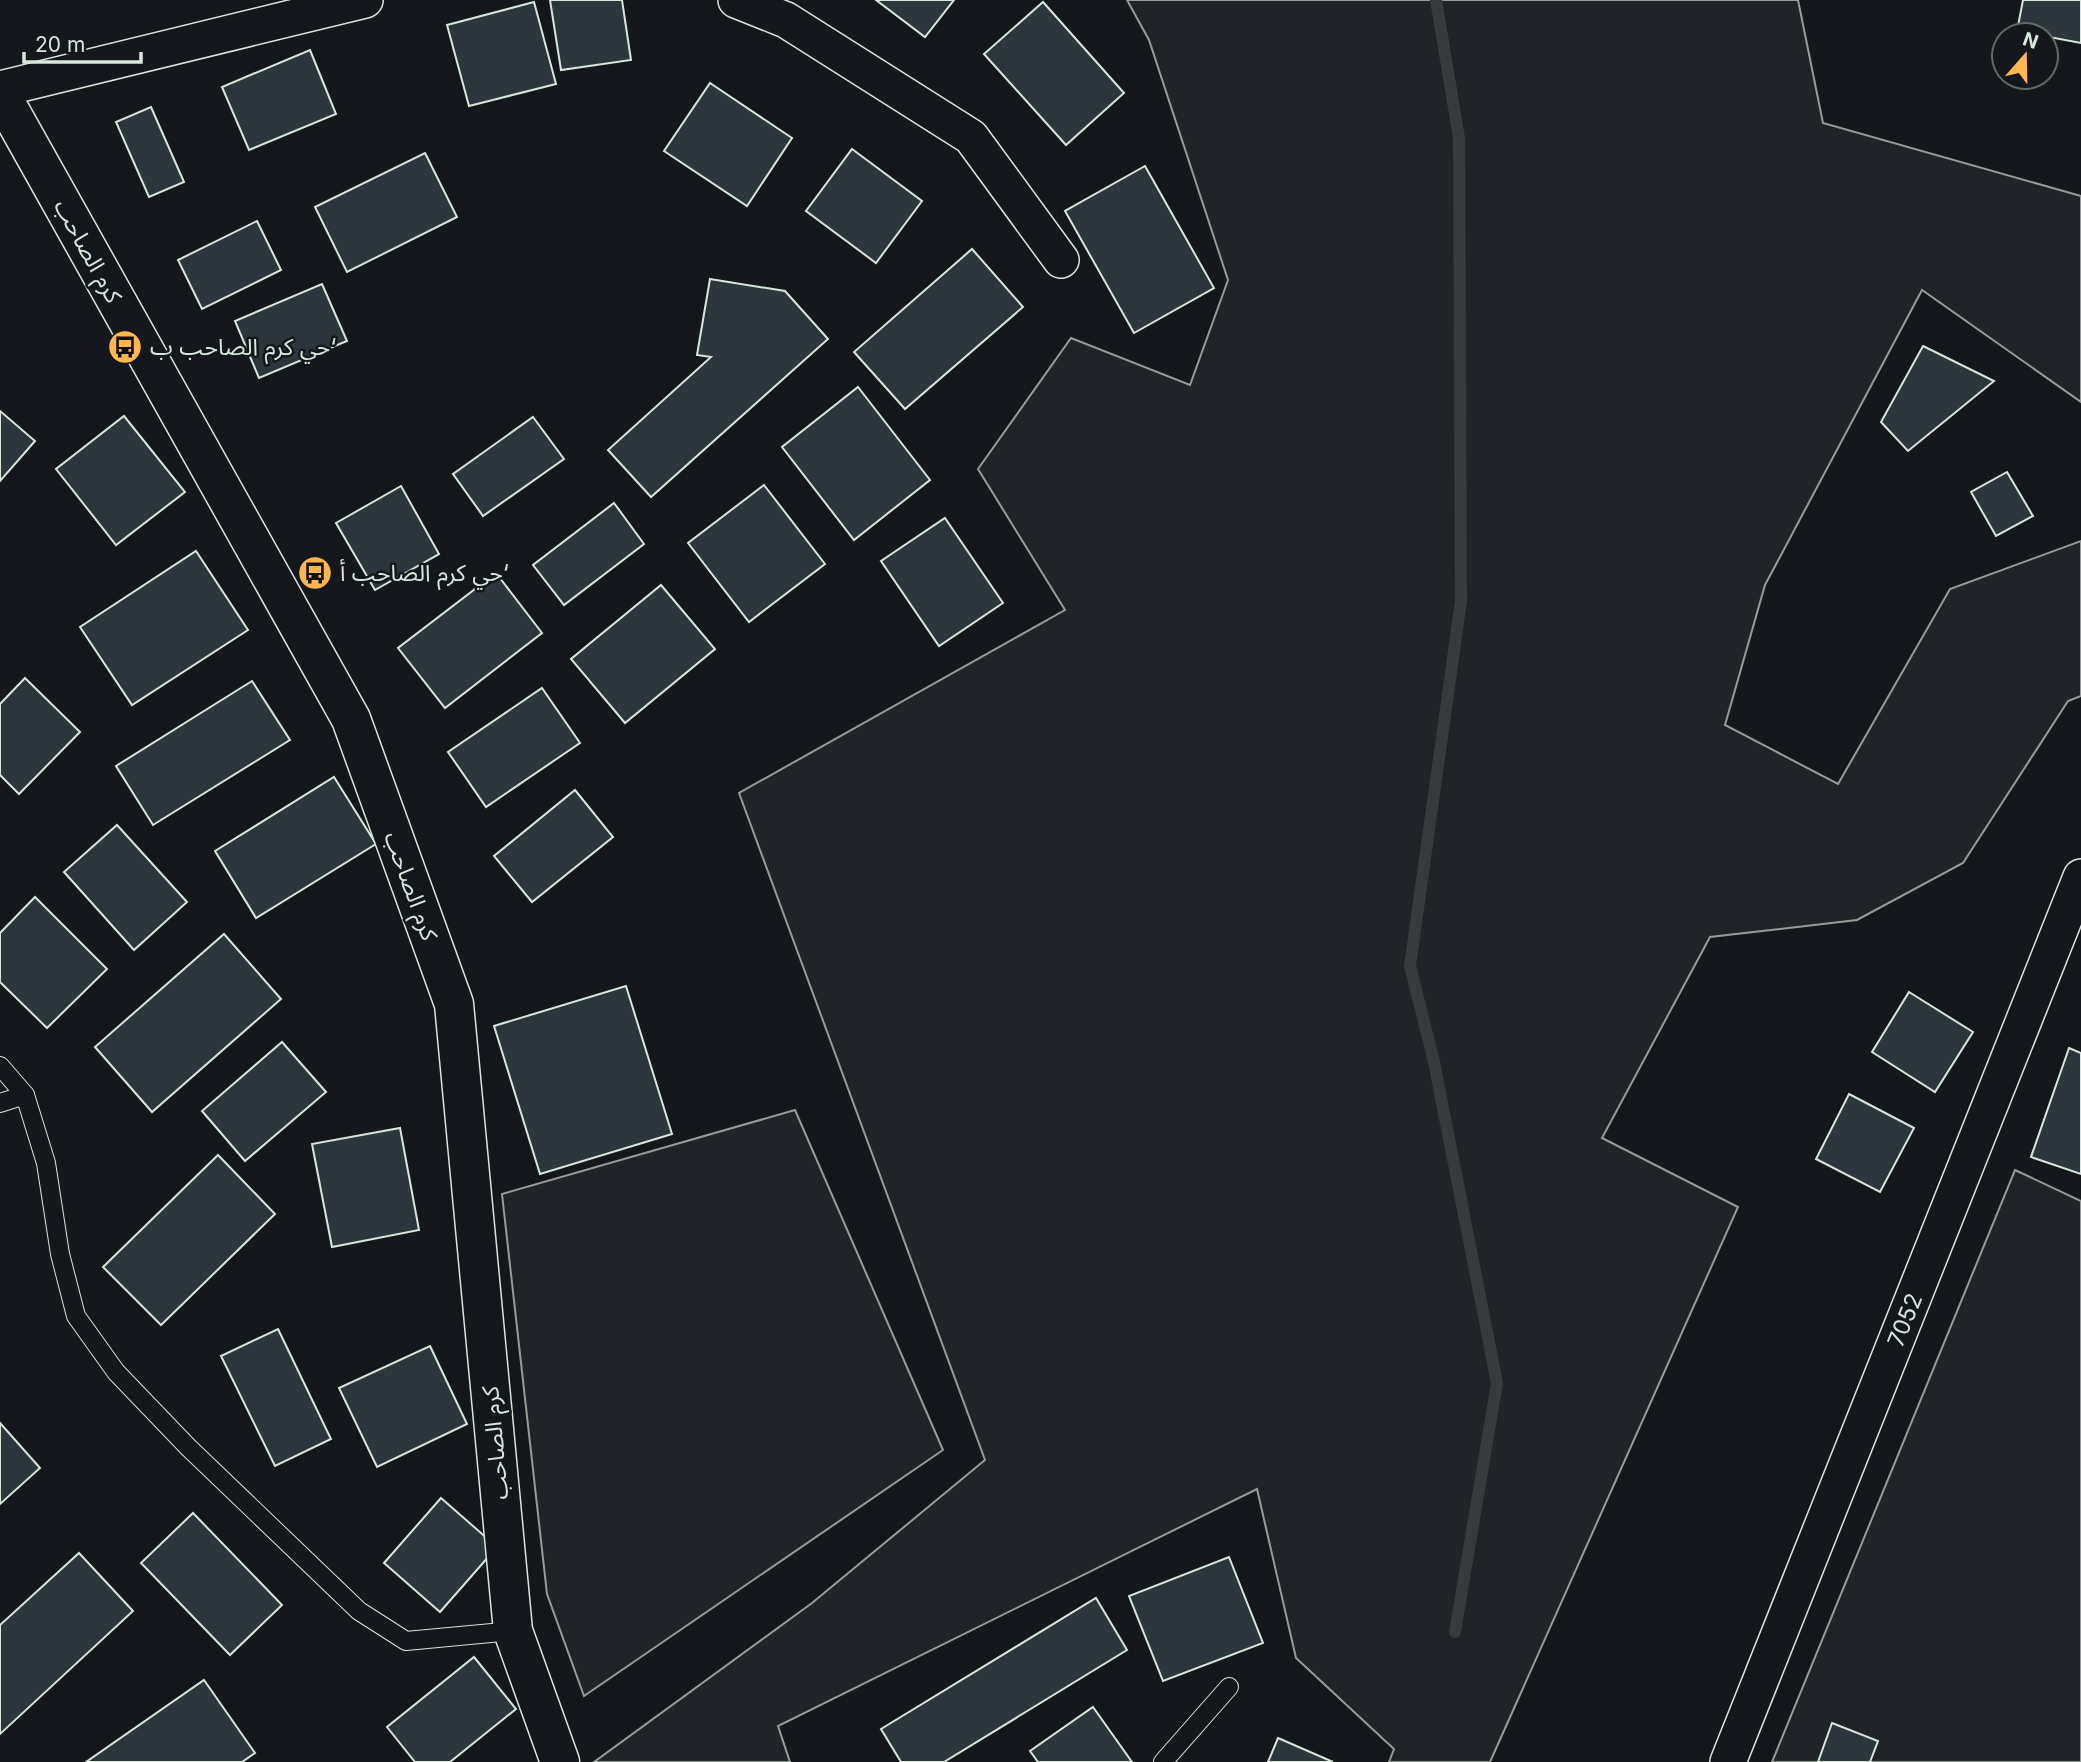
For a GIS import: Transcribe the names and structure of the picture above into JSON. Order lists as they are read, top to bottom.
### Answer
{
  "streets": {
    "street": ["كرم الصاحب", "7052"]
  },
  "places": {
    "bus stop": ["حي كرم الصاحب ب‘", "حي كرم الصاحب أ‘"]
  },
  "scale_bar": "20 m",
  "north": "top"
}
